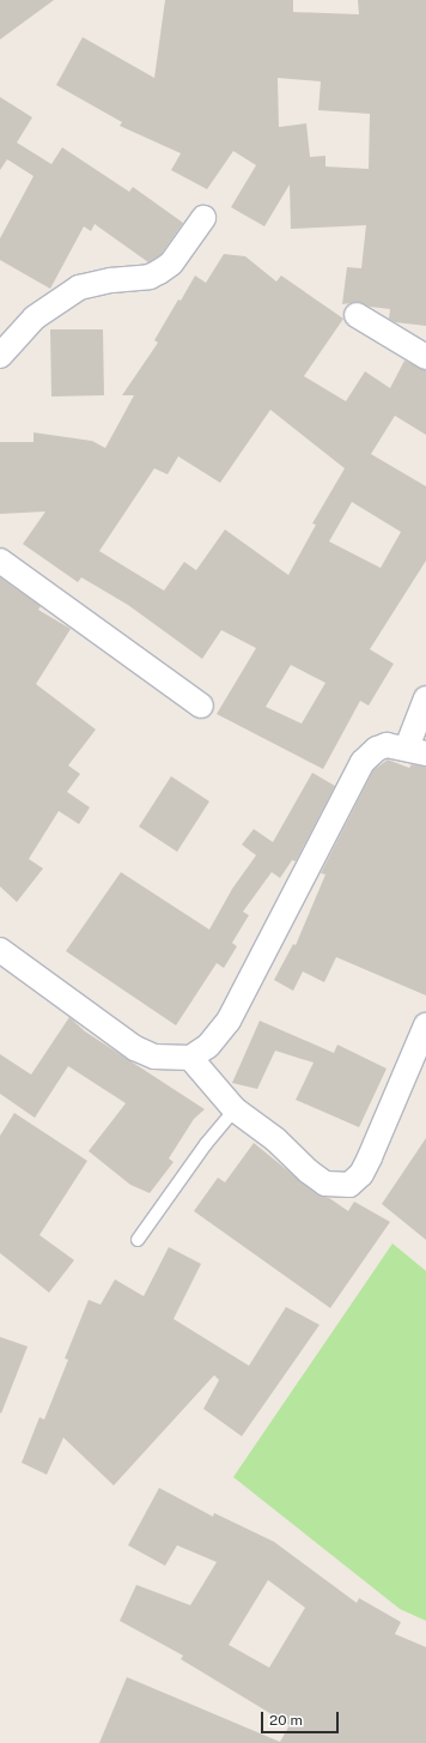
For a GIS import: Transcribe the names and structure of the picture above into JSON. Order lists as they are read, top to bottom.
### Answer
{
  "scale_bar": "20 m"
}
